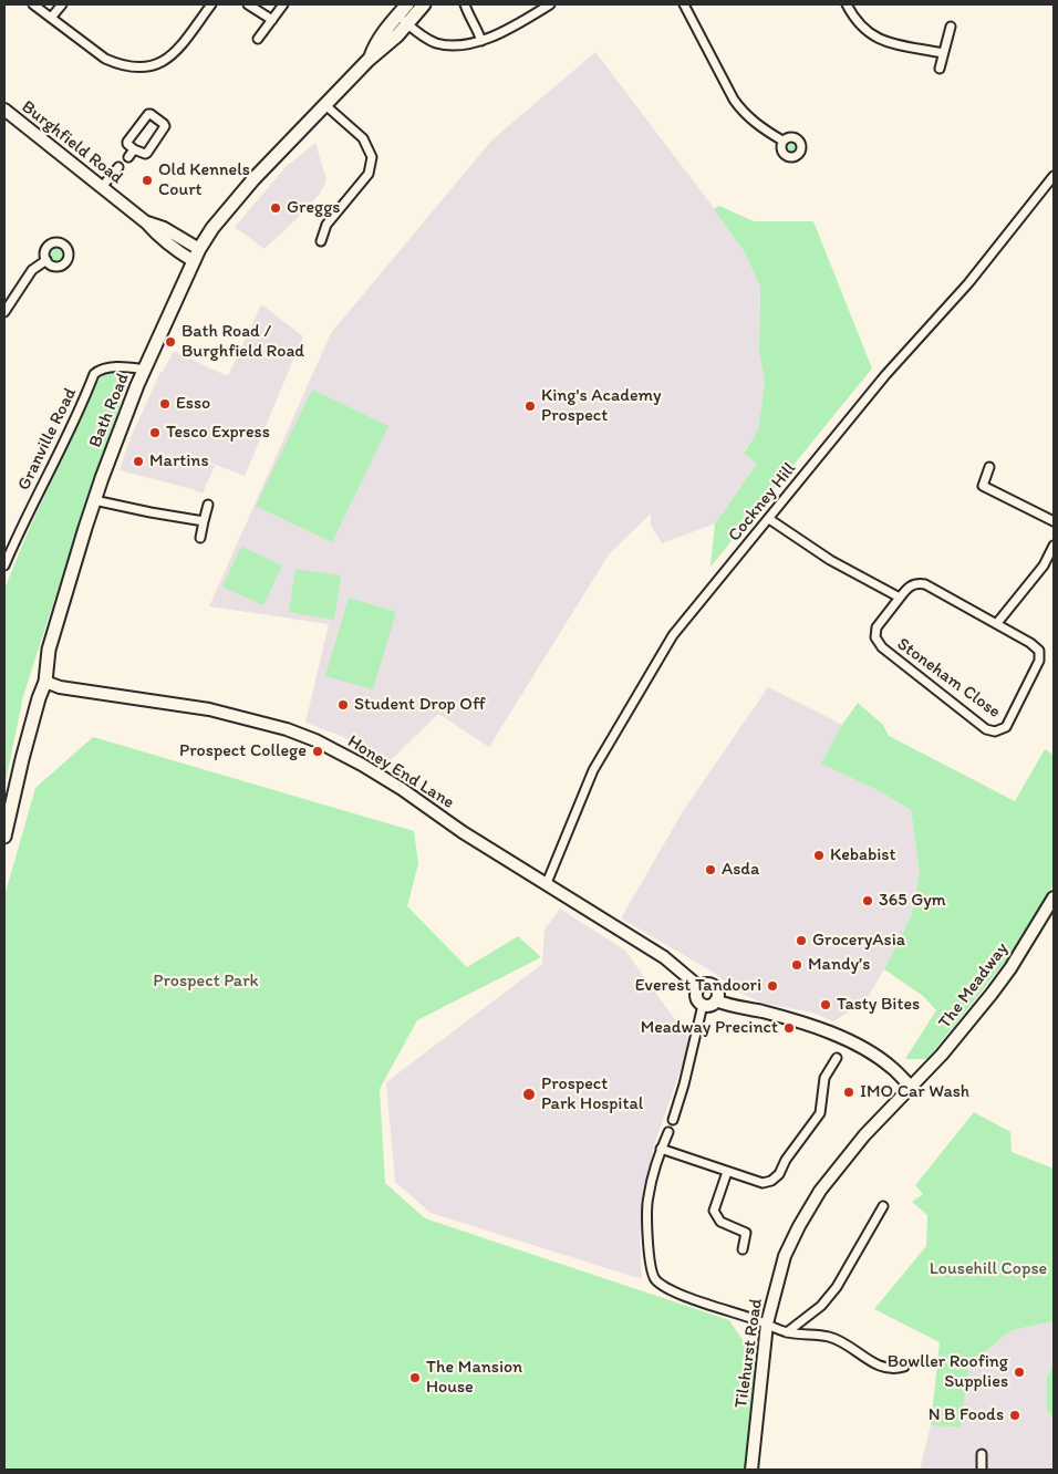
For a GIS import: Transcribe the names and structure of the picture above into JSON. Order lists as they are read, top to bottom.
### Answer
{
  "streets": {
    "main road": ["Bath Road"],
    "street": [
      "Burghfield Road",
      "Granville Road",
      "Cockney Hill",
      "Stoneham Close",
      "Honey End Lane",
      "The Meadway",
      "Tilehurst Road"
    ]
  },
  "crossings": [
    ["Burghfield Road", "Bath Road"],
    ["Bath Road", "Granville Road"],
    ["Bath Road", "Honey End Lane"],
    ["Cockney Hill", "Honey End Lane"],
    ["Honey End Lane", "The Meadway"],
    ["Honey End Lane", "Tilehurst Road"],
    ["The Meadway", "Tilehurst Road"]
  ],
  "parks": ["Prospect Park", "Lousehill Copse"],
  "places": [
    "Old Kennels Court",
    "Greggs",
    "Bath Road / Burghfield Road",
    "Esso",
    "King's Academy Prospect",
    "Tesco Express",
    "Martins",
    "Student Drop Off",
    "Prospect College",
    "Kebabist",
    "Asda",
    "365 Gym",
    "GroceryAsia",
    "Mandy’s",
    "Everest Tandoori",
    "Tasty Bites",
    "Meadway Precinct",
    "IMO Car Wash",
    "Prospect Park Hospital",
    "Bowller Roofing Supplies",
    "The Mansion House",
    "N B Foods"
  ]
}
